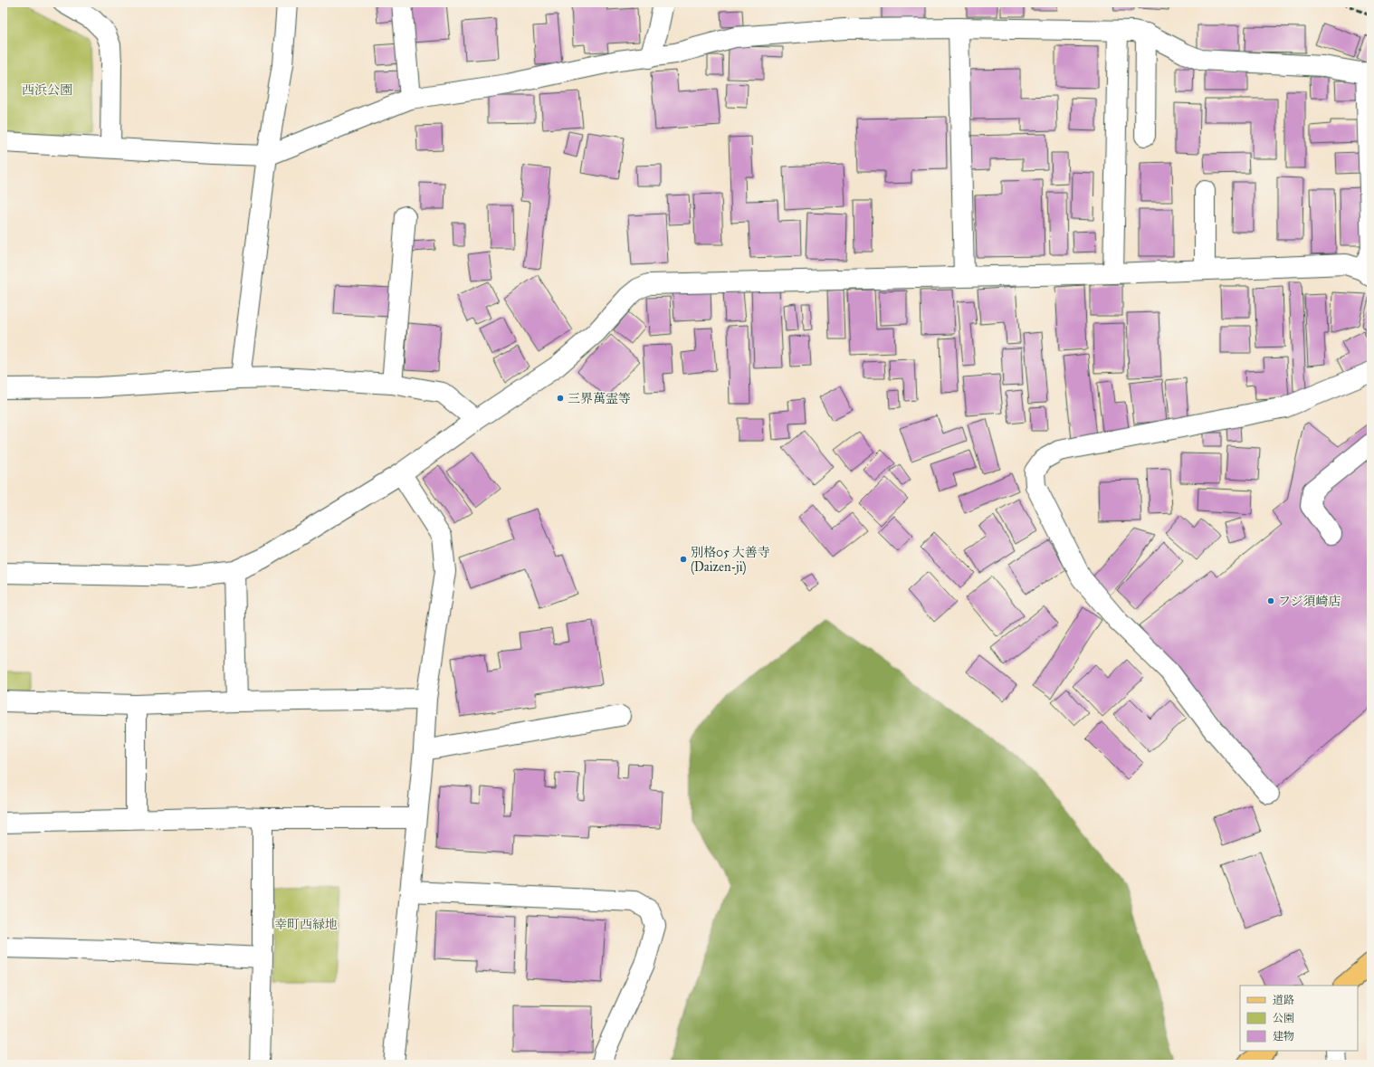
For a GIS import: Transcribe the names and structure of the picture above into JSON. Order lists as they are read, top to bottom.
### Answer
{
  "parks": ["西浜公園", "幸町西緑地"],
  "places": ["三界萬霊等", "別格05 大善寺 (Daizen-ji)", "フジ須崎店"],
  "legend": ["道路", "公園", "建物"]
}
